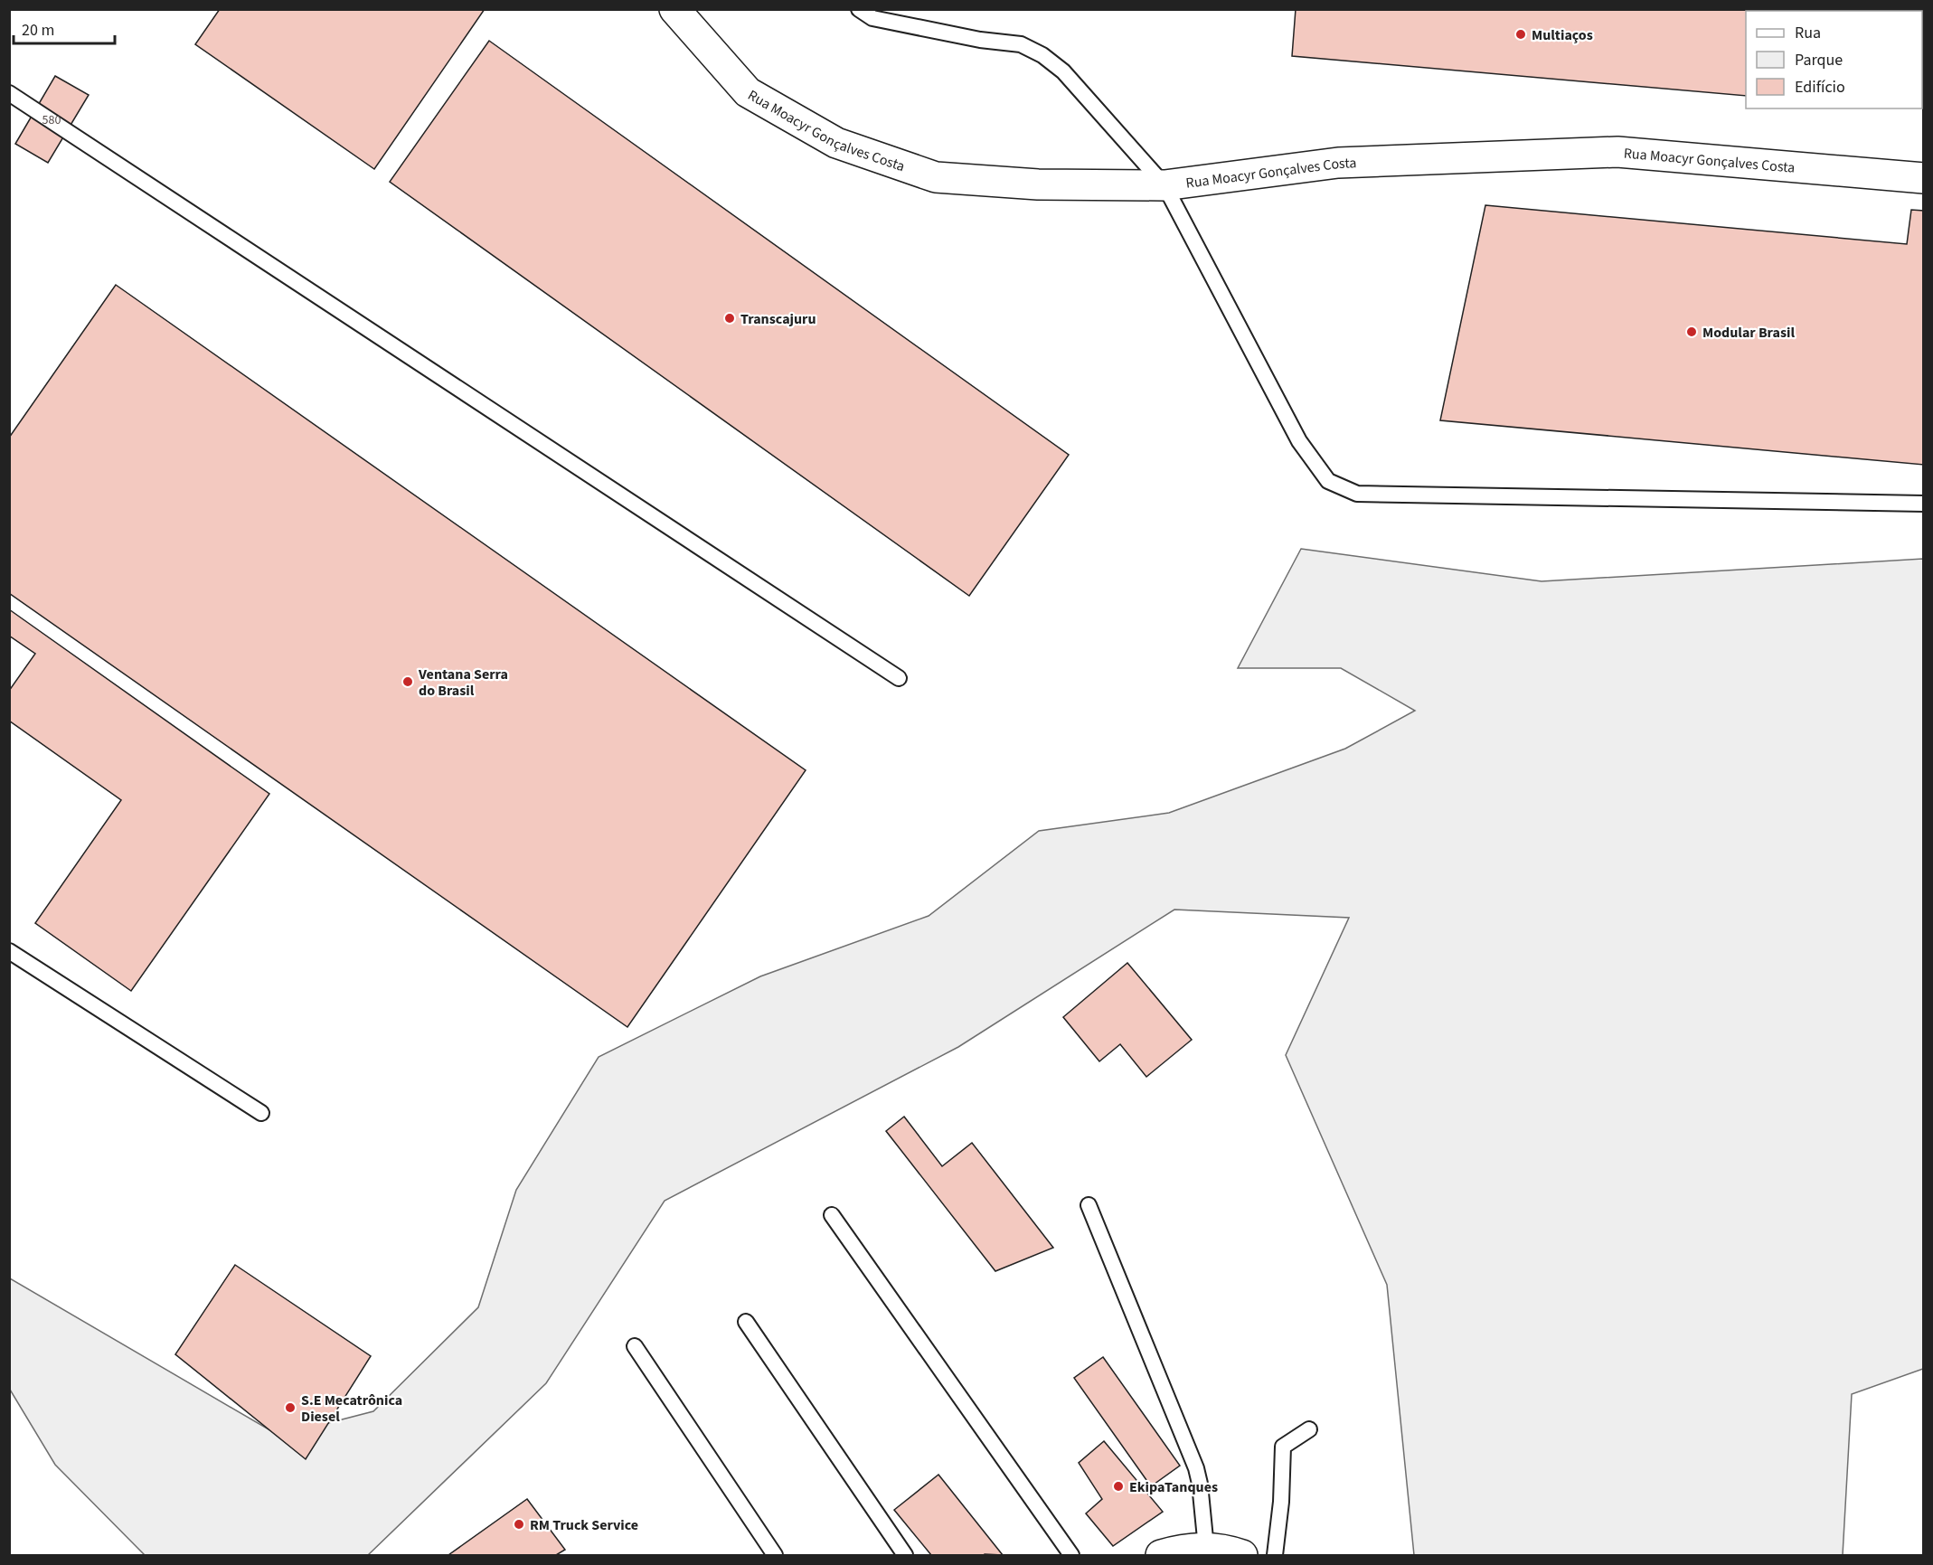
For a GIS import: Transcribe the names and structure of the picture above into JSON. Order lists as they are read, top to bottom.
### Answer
{
  "streets": {
    "street": ["Rua Moacyr Gonçalves Costa"]
  },
  "places": [
    "Multiaços",
    "Transcajuru",
    "Modular Brasil",
    "Ventana Serra do Brasil",
    "S.E Mecatrônica Diesel",
    "EkipaTanques",
    "RM Truck Service"
  ],
  "house_numbers": ["580"],
  "legend": ["Rua", "Parque", "Edifício"],
  "scale_bar": "20 m"
}
